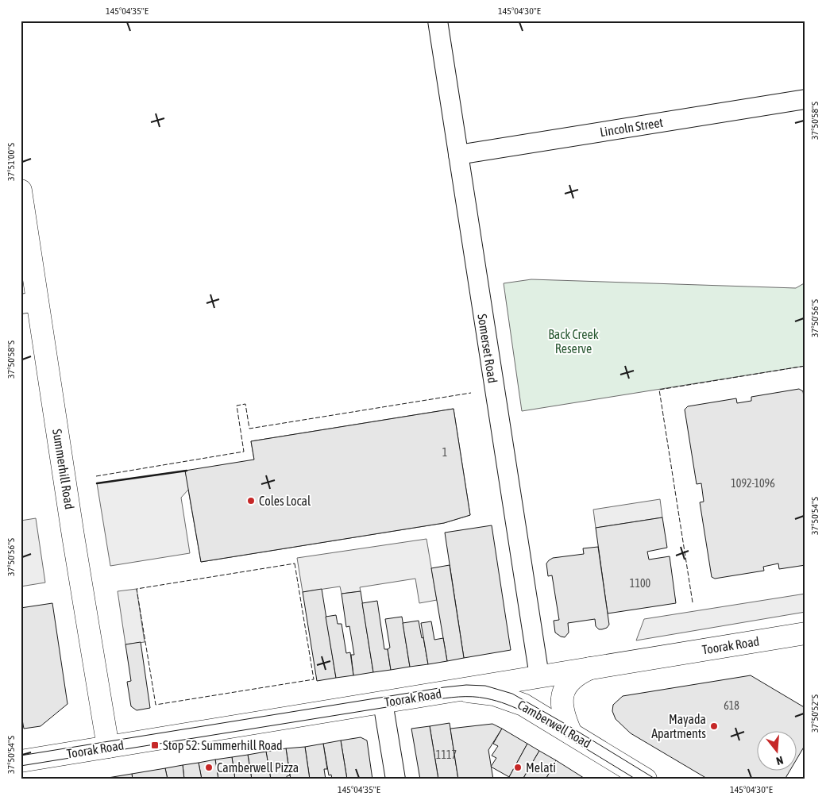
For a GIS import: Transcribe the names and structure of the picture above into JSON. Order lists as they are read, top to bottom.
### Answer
{
  "streets": {
    "main road": ["Summerhill Road", "Toorak Road", "Camberwell Road"],
    "street": ["Lincoln Street", "Somerset Road"]
  },
  "crossings": [
    ["Lincoln Street", "Somerset Road"],
    ["Somerset Road", "Toorak Road"],
    ["Summerhill Road", "Toorak Road"],
    ["Toorak Road", "Camberwell Road"]
  ],
  "parks": ["Back Creek Reserve"],
  "places": {
    "other": [
      "Coles Local",
      "Mayada Apartments",
      "Camberwell Pizza",
      "Melati"
    ],
    "transit": ["Stop 52: Summerhill Road"]
  },
  "house_numbers": [
    "1",
    "1092-1096",
    "1100",
    "618",
    "1117"
  ],
  "north": "bottom",
  "coordinates": [
    "145°04'35\"E",
    "145°04'30\"E",
    "37°50'58\"S",
    "37°51'00\"S",
    "37°50'56\"S",
    "37°50'54\"S",
    "37°50'52\"S"
  ]
}
